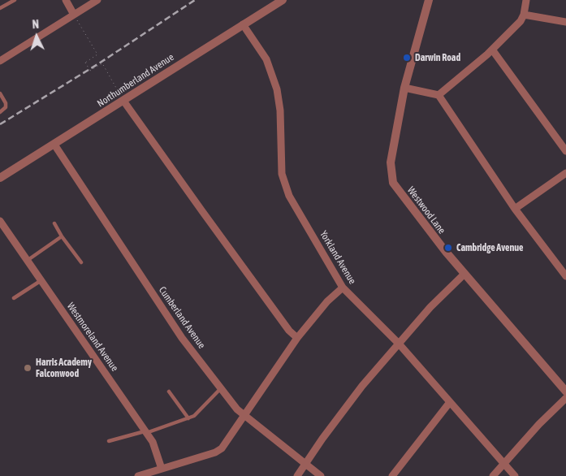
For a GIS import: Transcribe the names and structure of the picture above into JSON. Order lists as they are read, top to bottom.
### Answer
{
  "streets": {
    "street": [
      "Northumberland Avenue",
      "Westwood Lane",
      "Yorkland Avenue",
      "Cumberland Avenue",
      "Westmoreland Avenue"
    ]
  },
  "crossings": [
    ["Northumberland Avenue", "Yorkland Avenue"],
    ["Northumberland Avenue", "Cumberland Avenue"]
  ],
  "places": ["Darwin Road", "Cambridge Avenue", "Harris Academy Falconwood"],
  "north": "top"
}
